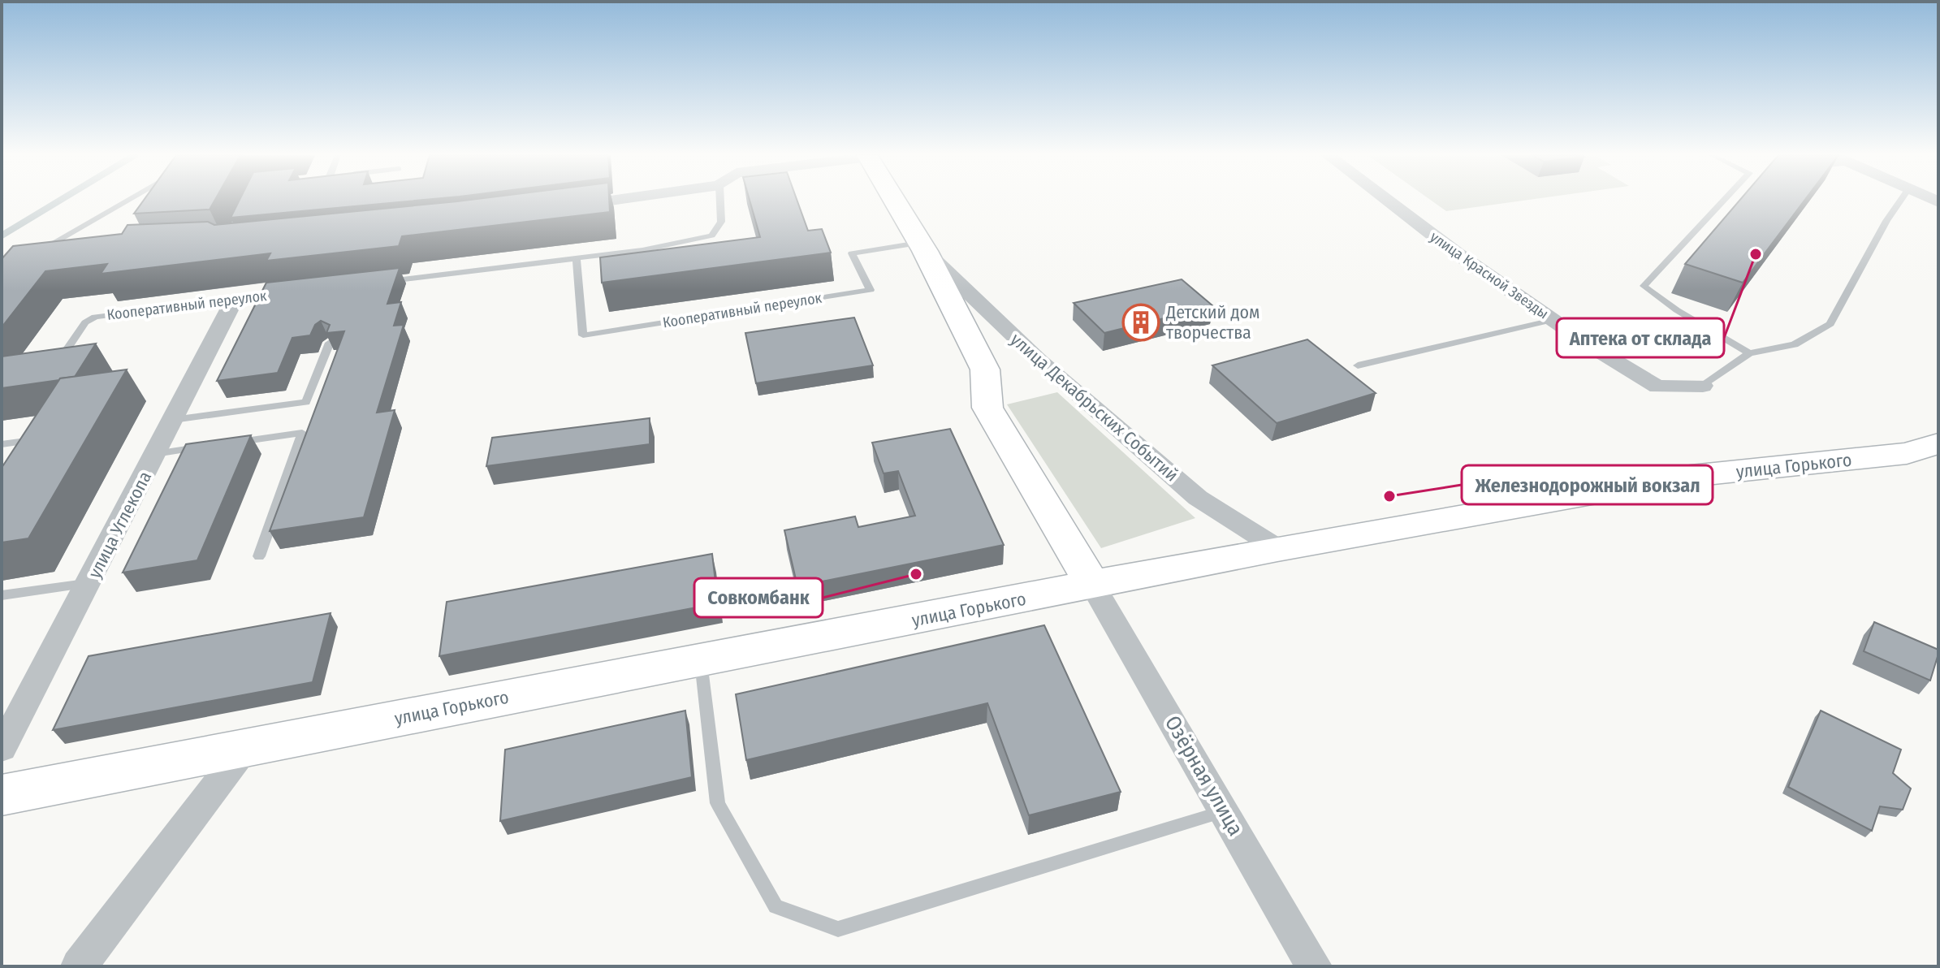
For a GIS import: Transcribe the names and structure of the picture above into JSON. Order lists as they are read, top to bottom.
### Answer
{
  "streets": {
    "street": [
      "улица Красной Звезды",
      "улица Декабрьских Событий",
      "улица Горького",
      "улица Углекопа",
      "Озёрная улица"
    ],
    "lane": ["Кооперативный переулок"]
  },
  "crossings": [
    ["Кооперативный переулок", "улица Декабрьских Событий"],
    ["Кооперативный переулок", "улица Углекопа"],
    ["улица Декабрьских Событий", "улица Горького"],
    ["улица Декабрьских Событий", "Озёрная улица"],
    ["улица Горького", "Озёрная улица"]
  ],
  "places": {
    "other": ["Аптека от склада", "Железнодорожный вокзал", "Совкомбанк"],
    "building": ["Детский дом творчества"]
  }
}
